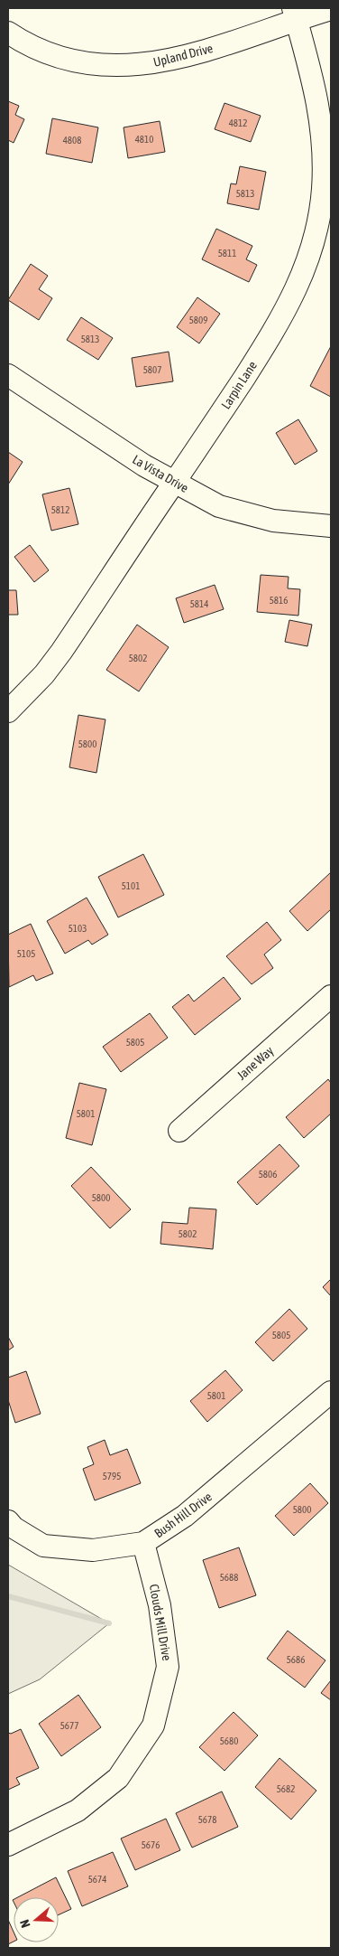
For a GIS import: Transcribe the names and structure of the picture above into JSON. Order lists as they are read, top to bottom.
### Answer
{
  "streets": {
    "street": [
      "Upland Drive",
      "Larpin Lane",
      "La Vista Drive",
      "Jane Way",
      "Bush Hill Drive",
      "Clouds Mill Drive"
    ]
  },
  "crossings": [
    ["Upland Drive", "Larpin Lane"],
    ["Larpin Lane", "La Vista Drive"],
    ["Bush Hill Drive", "Clouds Mill Drive"]
  ],
  "house_numbers": [
    "4812",
    "4810",
    "4808",
    "5813",
    "5811",
    "5809",
    "5813",
    "5807",
    "5812",
    "5816",
    "5814",
    "5802",
    "5800",
    "5101",
    "5103",
    "5105",
    "5805",
    "5801",
    "5806",
    "5800",
    "5802",
    "5805",
    "5801",
    "5795",
    "5800",
    "5688",
    "5686",
    "5677",
    "5680",
    "5682",
    "5678",
    "5676",
    "5674"
  ],
  "north": "left"
}
